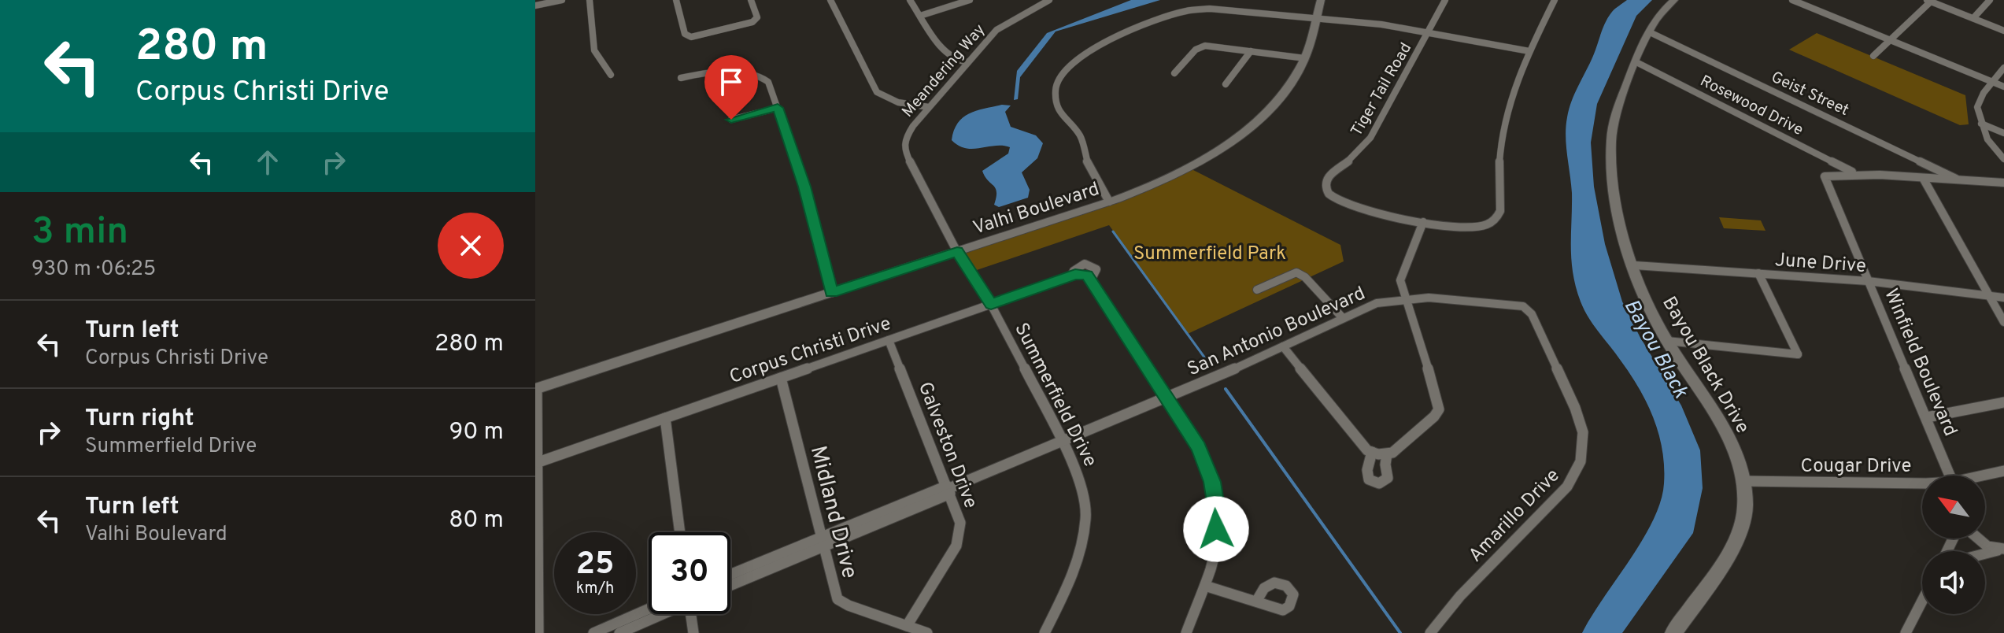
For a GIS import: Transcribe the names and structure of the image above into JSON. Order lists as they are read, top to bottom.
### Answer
{
  "streets": {
    "street": [
      "Meandering Way",
      "Tiger Tail Road",
      "Geist Street",
      "Rosewood Drive",
      "Valhi Boulevard",
      "June Drive",
      "San Antonio Boulevard",
      "Corpus Christi Drive",
      "Winfield Boulevard",
      "Bayou Black Drive",
      "Summerfield Drive",
      "Galveston Drive",
      "Cougar Drive",
      "Midland Drive",
      "Amarillo Drive"
    ]
  },
  "crossings": [
    ["Meandering Way", "Valhi Boulevard"],
    ["Meandering Way", "Summerfield Drive"],
    ["Geist Street", "Bayou Black Drive"],
    ["Rosewood Drive", "Winfield Boulevard"],
    ["Rosewood Drive", "Bayou Black Drive"],
    ["Valhi Boulevard", "Summerfield Drive"],
    ["June Drive", "Winfield Boulevard"],
    ["June Drive", "Bayou Black Drive"],
    ["San Antonio Boulevard", "Corpus Christi Drive"],
    ["San Antonio Boulevard", "Summerfield Drive"],
    ["San Antonio Boulevard", "Galveston Drive"],
    ["San Antonio Boulevard", "Midland Drive"],
    ["San Antonio Boulevard", "Amarillo Drive"],
    ["Corpus Christi Drive", "Summerfield Drive"],
    ["Corpus Christi Drive", "Galveston Drive"],
    ["Corpus Christi Drive", "Midland Drive"],
    ["Bayou Black Drive", "Cougar Drive"],
    ["Galveston Drive", "Midland Drive"]
  ],
  "water": ["Bayou Black"],
  "parks": ["Summerfield Park"],
  "north": "top left",
  "page": {
    "turn": ["280 m", "Corpus Christi Drive"],
    "heading": ["3 min", "930 m · 06:25"],
    "list": [
      {
        "name": "Turn left",
        "note": "Corpus Christi Drive",
        "value": "280 m"
      },
      {
        "name": "Turn right",
        "note": "Summerfield Drive",
        "value": "90 m"
      },
      {
        "name": "Turn left",
        "note": "Valhi Boulevard",
        "value": "80 m"
      }
    ],
    "speed": "25 km/h",
    "limit": "30"
  }
}
